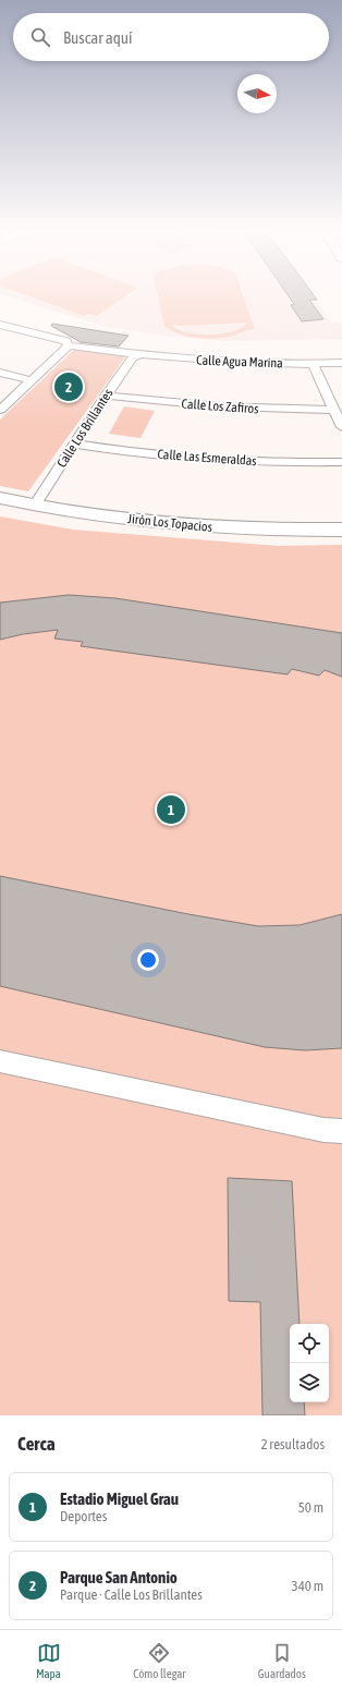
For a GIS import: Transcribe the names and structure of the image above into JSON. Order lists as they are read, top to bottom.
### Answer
{
  "streets": {
    "main road": ["Jirón Los Topacios"],
    "street": [
      "Calle Agua Marina",
      "Calle Los Zafiros",
      "Calle Los Brillantes",
      "Calle Las Esmeraldas"
    ]
  },
  "crossings": [
    ["Calle Agua Marina", "Calle Los Brillantes"],
    ["Calle Los Zafiros", "Calle Los Brillantes"],
    ["Calle Los Brillantes", "Calle Las Esmeraldas"],
    ["Calle Los Brillantes", "Jirón Los Topacios"]
  ],
  "north": "right",
  "page": {
    "search": "Buscar aquí",
    "pins": ["2", "1"],
    "heading": ["Cerca", "2 resultados"],
    "list": [
      {
        "mark": "1",
        "name": "Estadio Miguel Grau",
        "note": "Deportes",
        "value": "50 m"
      },
      {
        "mark": "2",
        "name": "Parque San Antonio",
        "note": "Parque · Calle Los Brillantes",
        "value": "340 m"
      }
    ],
    "nav": ["Mapa", "Cómo llegar", "Guardados"]
  }
}
